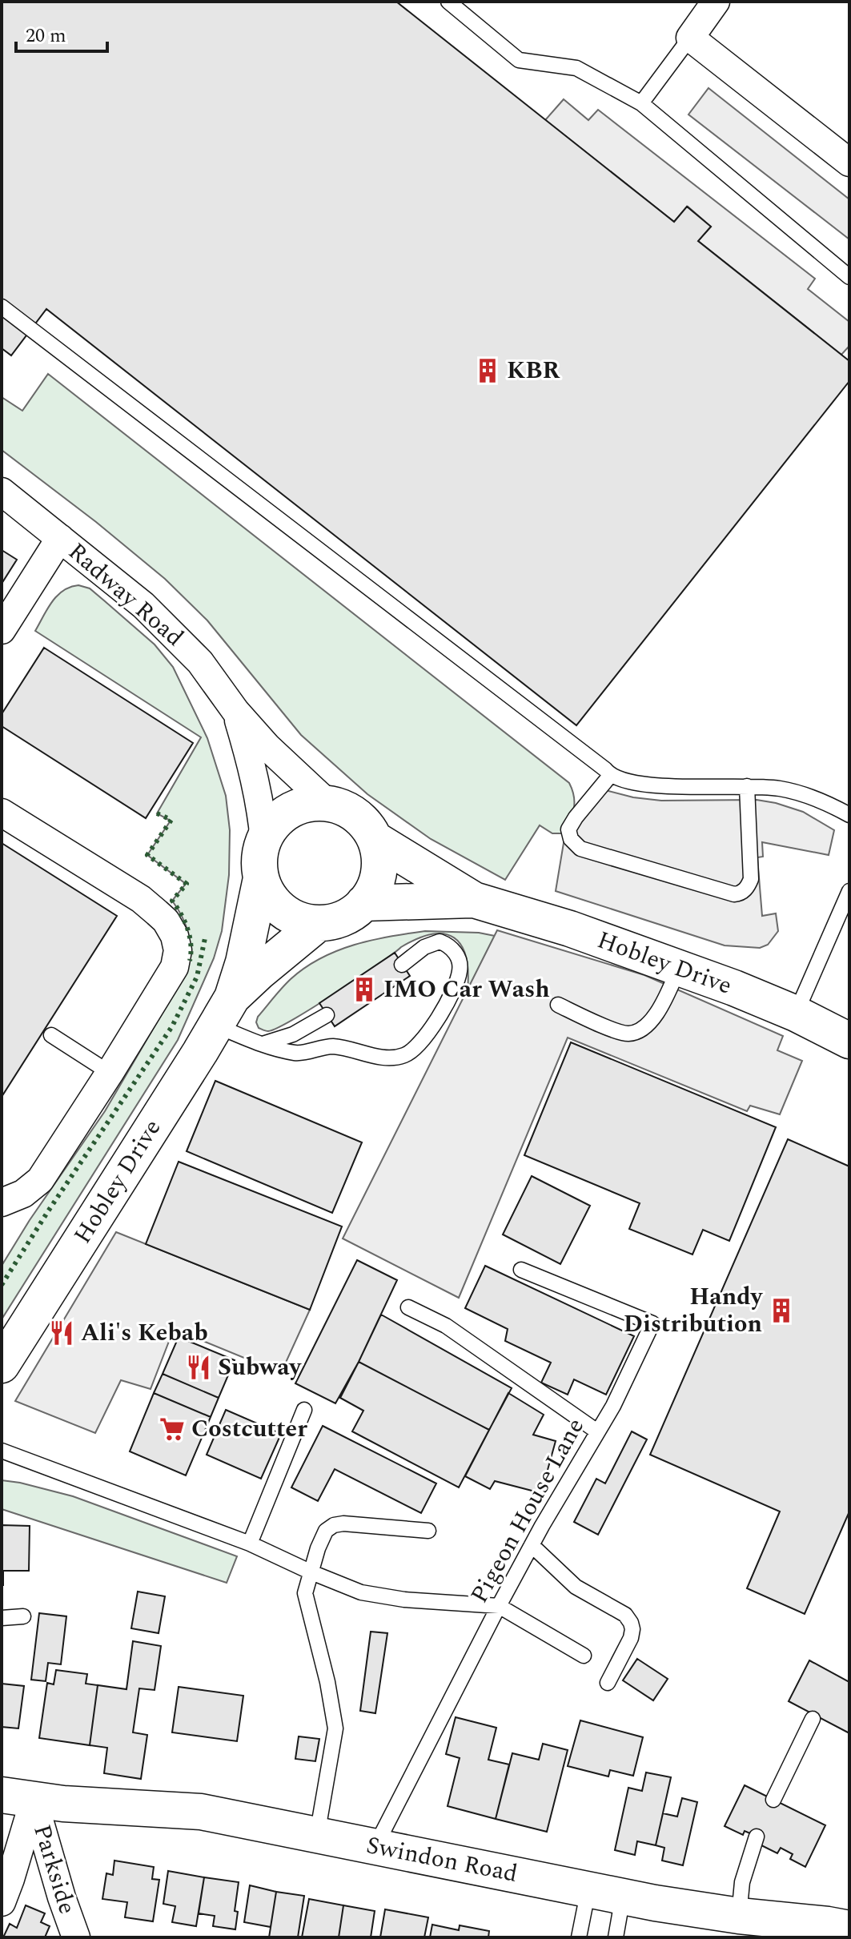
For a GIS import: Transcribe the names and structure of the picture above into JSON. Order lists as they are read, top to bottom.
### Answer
{
  "streets": {
    "main road": ["Hobley Drive", "Swindon Road"],
    "street": ["Radway Road", "Parkside"],
    "lane": ["Pigeon House Lane"]
  },
  "crossings": [
    ["Radway Road", "Hobley Drive"],
    ["Pigeon House Lane", "Swindon Road"],
    ["Swindon Road", "Parkside"]
  ],
  "places": {
    "building": ["KBR", "IMO Car Wash", "Handy Distribution"],
    "restaurant": ["Ali's Kebab", "Subway"],
    "supermarket": ["Costcutter"]
  },
  "scale_bar": "20 m"
}
